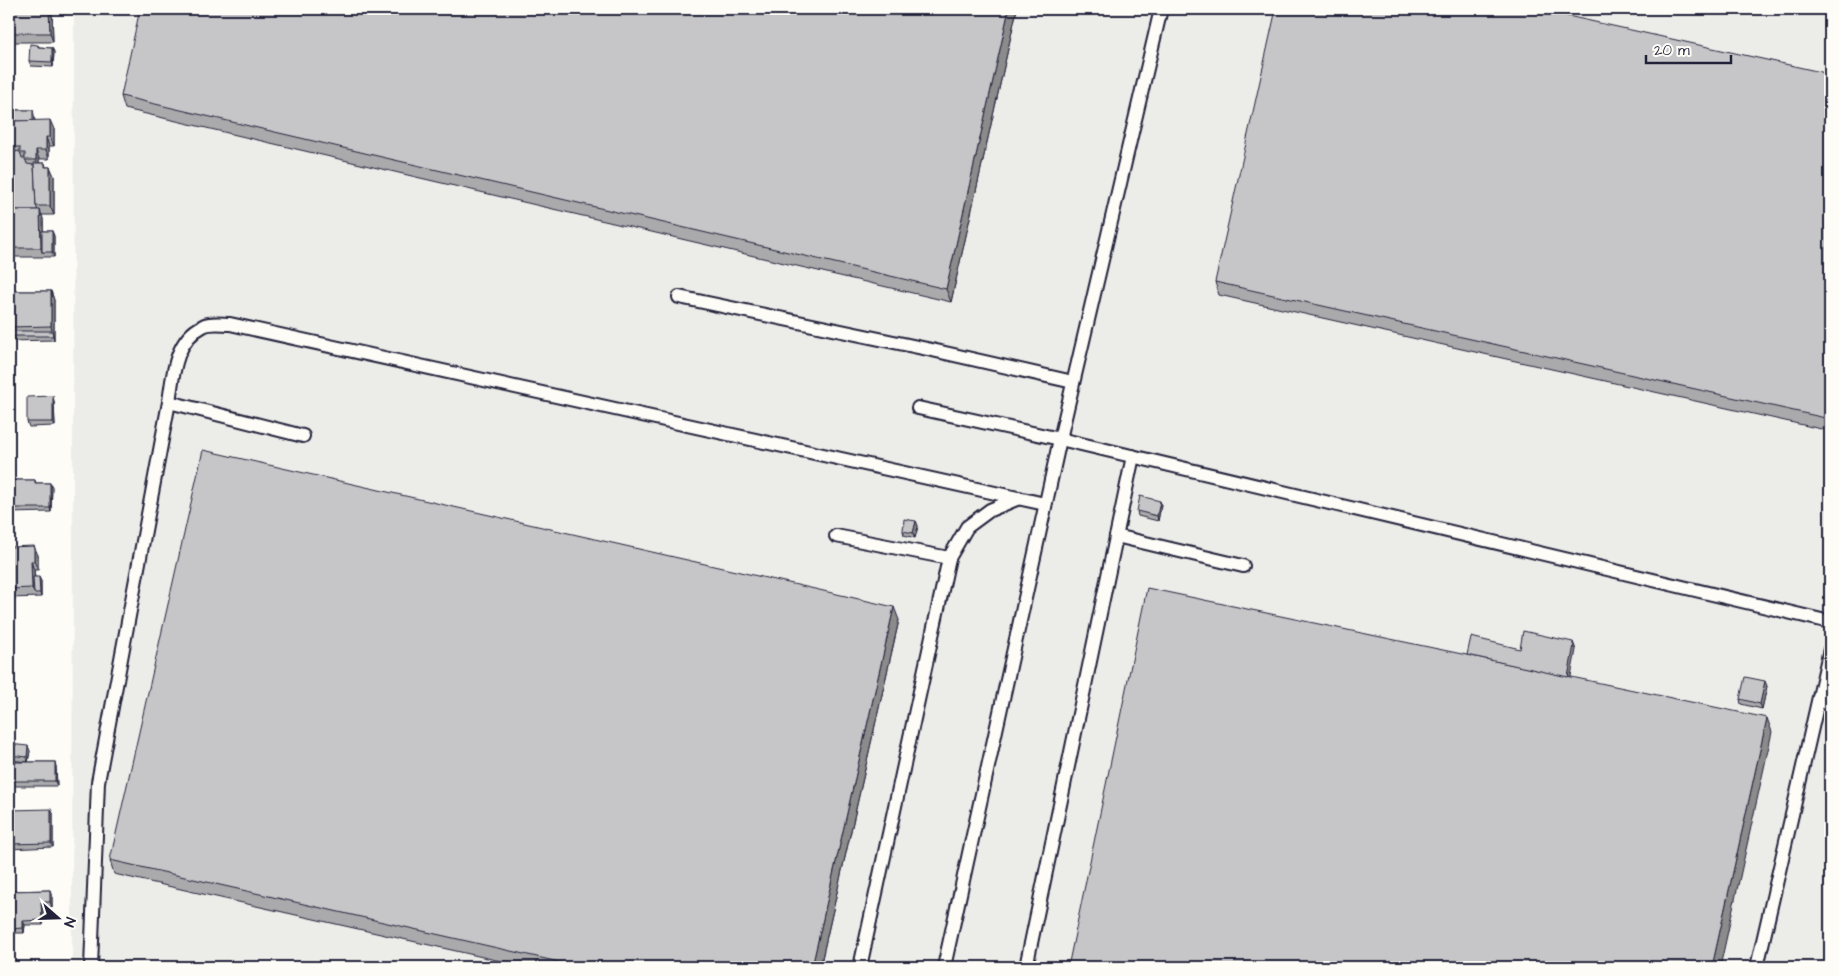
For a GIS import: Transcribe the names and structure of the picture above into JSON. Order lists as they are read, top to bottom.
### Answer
{
  "scale_bar": "20 m",
  "north": "right"
}
